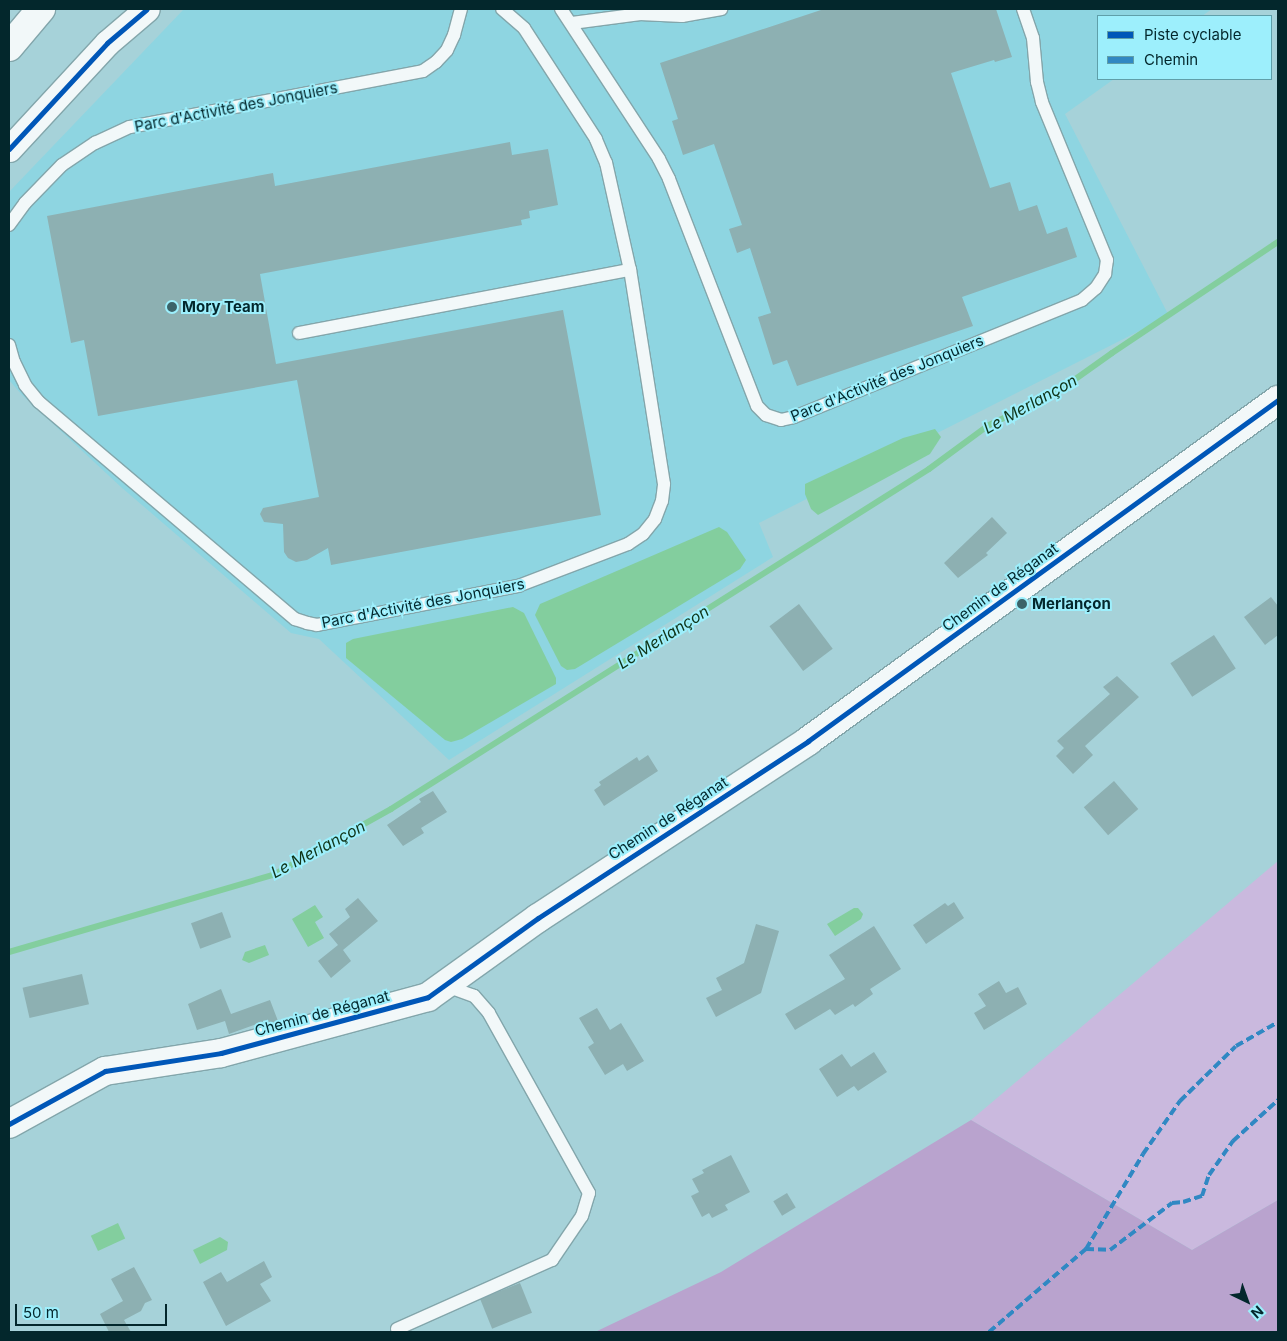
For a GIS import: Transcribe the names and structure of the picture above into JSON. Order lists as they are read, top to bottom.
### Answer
{
  "streets": {
    "street": ["Chemin de Réganat"],
    "lane": ["Parc d'Activité des Jonquiers"]
  },
  "water": ["Le Merlançon"],
  "places": ["Mory Team", "Merlançon"],
  "legend": ["Piste cyclable", "Chemin"],
  "scale_bar": "50 m",
  "north": "bottom right"
}
